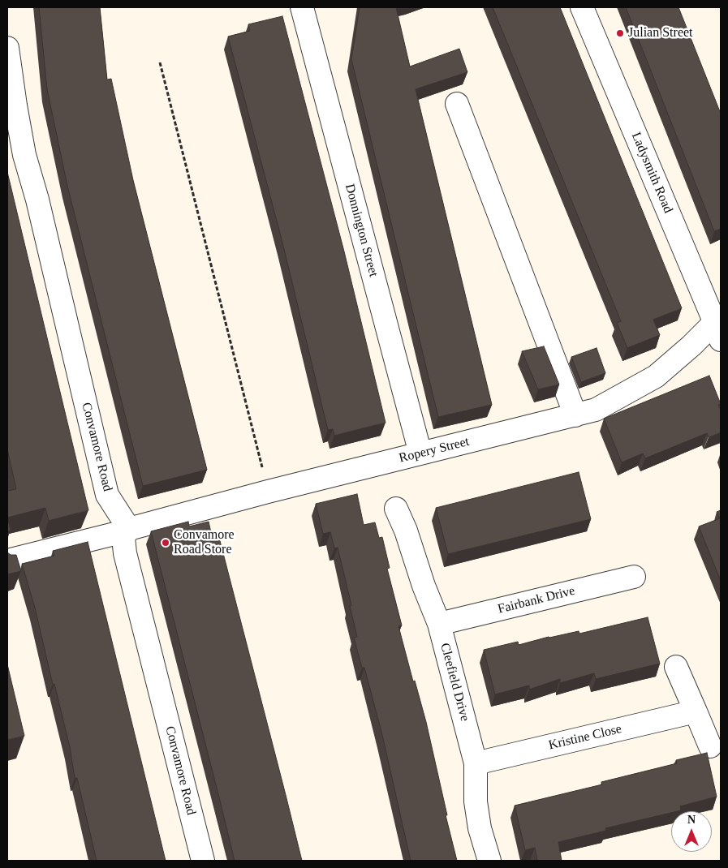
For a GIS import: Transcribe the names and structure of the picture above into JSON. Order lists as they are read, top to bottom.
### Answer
{
  "streets": {
    "street": [
      "Ladysmith Road",
      "Donnington Street",
      "Convamore Road",
      "Ropery Street",
      "Fairbank Drive",
      "Cleefield Drive",
      "Kristine Close"
    ]
  },
  "crossings": [
    ["Ladysmith Road", "Ropery Street"],
    ["Donnington Street", "Ropery Street"],
    ["Convamore Road", "Ropery Street"],
    ["Fairbank Drive", "Cleefield Drive"],
    ["Cleefield Drive", "Kristine Close"]
  ],
  "places": ["Julian Street", "Convamore Road Store"],
  "north": "top"
}
